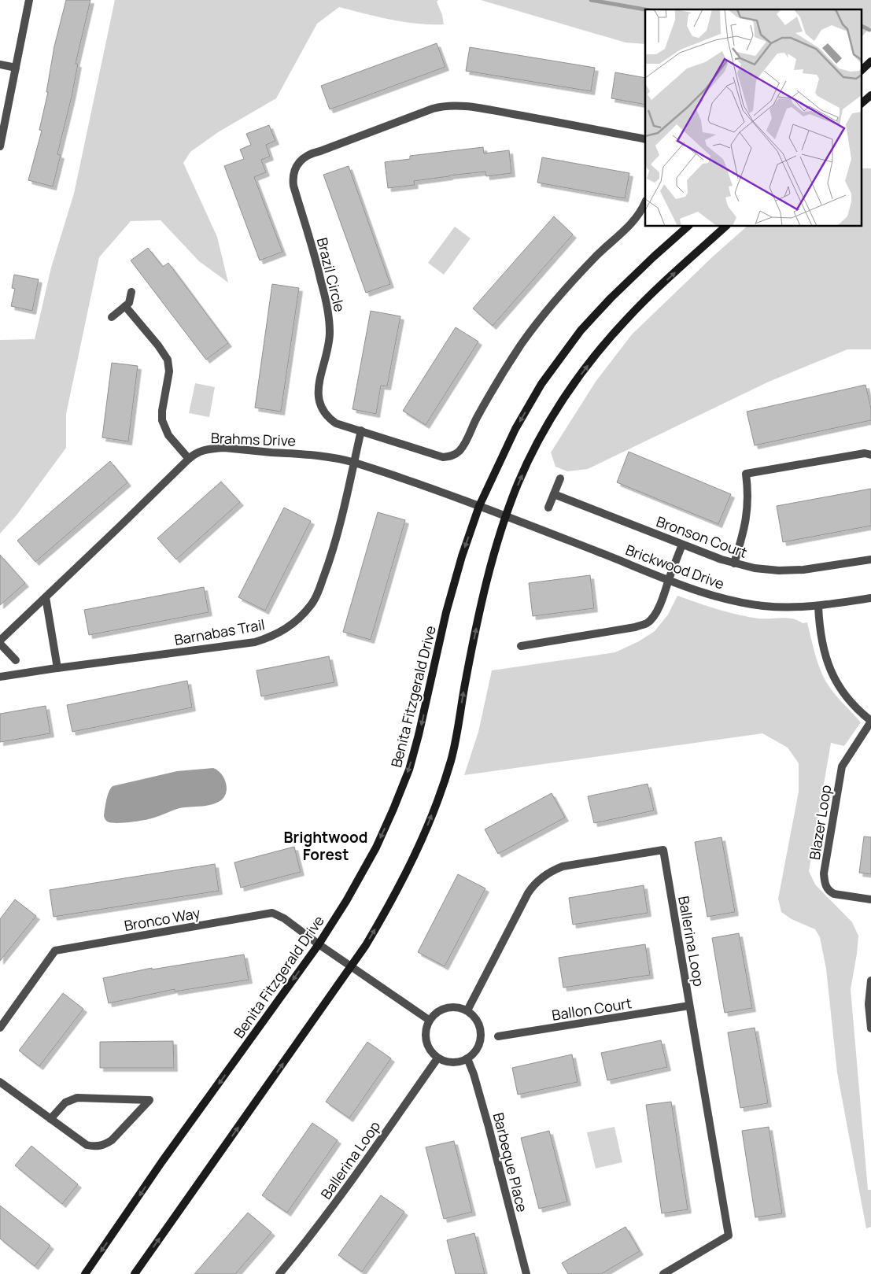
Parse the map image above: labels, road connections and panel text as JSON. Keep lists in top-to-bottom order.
{
  "streets": {
    "main road": ["Benita Fitzgerald Drive"],
    "street": [
      "Brazil Circle",
      "Brahms Drive",
      "Bronson Court",
      "Brickwood Drive",
      "Barnabas Trail",
      "Blazer Loop",
      "Bronco Way",
      "Ballerina Loop",
      "Ballon Court",
      "Barbeque Place"
    ]
  },
  "crossings": [
    ["Brazil Circle", "Barnabas Trail"],
    ["Brahms Drive", "Brickwood Drive"],
    ["Brahms Drive", "Barnabas Trail"],
    ["Brahms Drive", "Benita Fitzgerald Drive"],
    ["Brickwood Drive", "Benita Fitzgerald Drive"],
    ["Benita Fitzgerald Drive", "Bronco Way"],
    ["Ballerina Loop", "Ballon Court"],
    ["Ballerina Loop", "Barbeque Place"]
  ],
  "districts": ["Brightwood Forest"]
}
